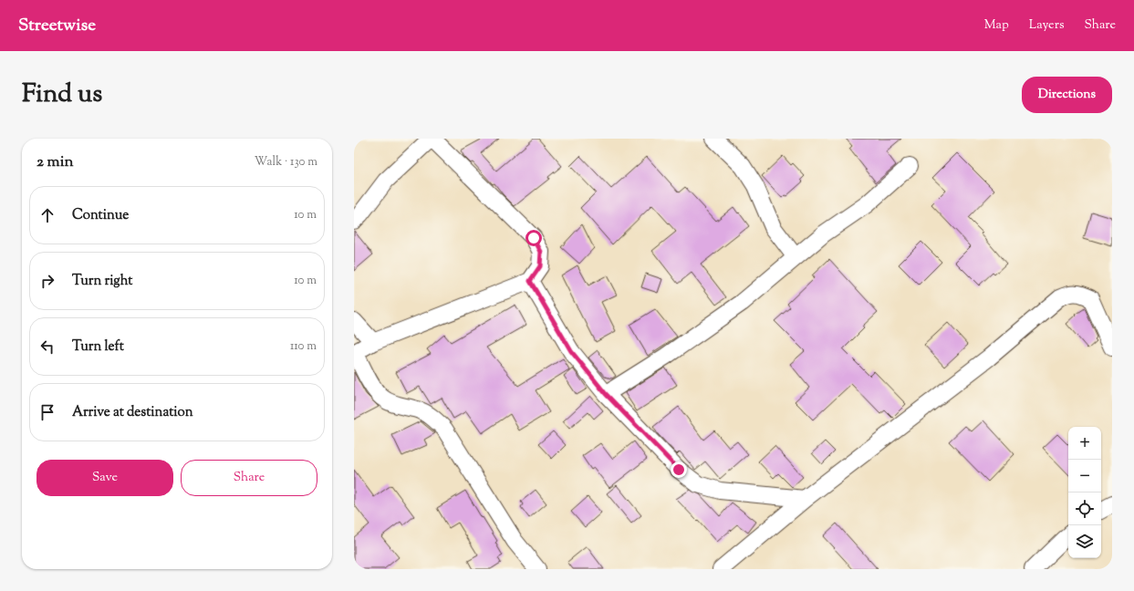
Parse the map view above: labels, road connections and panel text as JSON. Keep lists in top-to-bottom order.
{
  "page": {
    "header": "Streetwise",
    "nav": ["Map", "Layers", "Share"],
    "title": "Find us",
    "buttons": [
      "Directions",
      ["Save", "Share"]
    ],
    "heading": ["2 min", "Walk · 130 m"],
    "list": [
      ["Continue", "10 m"],
      ["Turn right", "10 m"],
      ["Turn left", "110 m"],
      "Arrive at destination"
    ],
    "map_buttons": ["+", "−"]
  }
}
